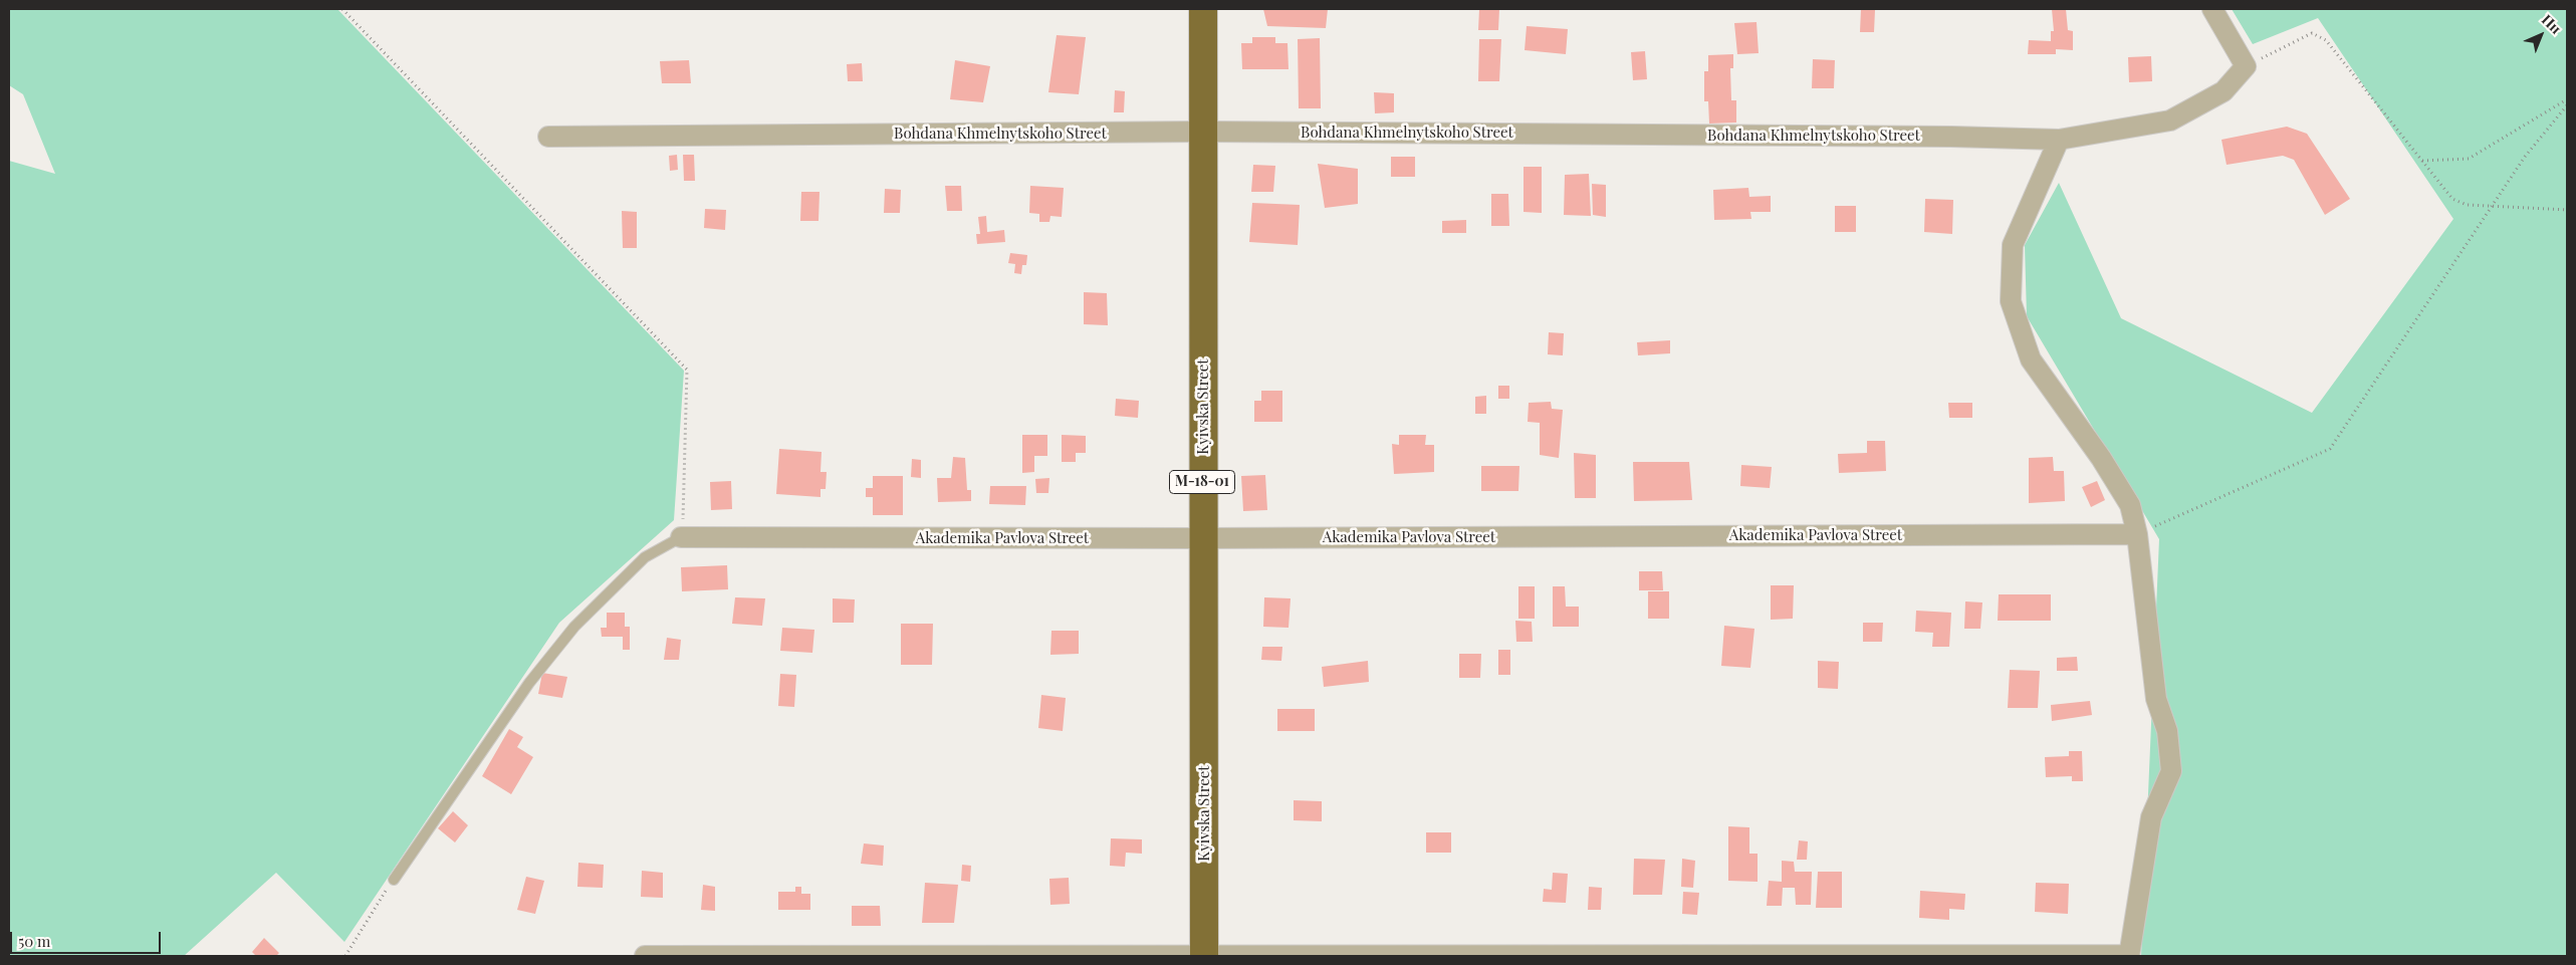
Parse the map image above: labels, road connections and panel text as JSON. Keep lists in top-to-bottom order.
{
  "streets": {
    "highway": ["Kyivska Street", "М-18-01"],
    "street": ["Bohdana Khmelnytskoho Street", "Akademika Pavlova Street"]
  },
  "crossings": [
    ["Bohdana Khmelnytskoho Street", "Kyivska Street"],
    ["Kyivska Street", "Akademika Pavlova Street"]
  ],
  "scale_bar": "50 m",
  "north": "top right"
}
